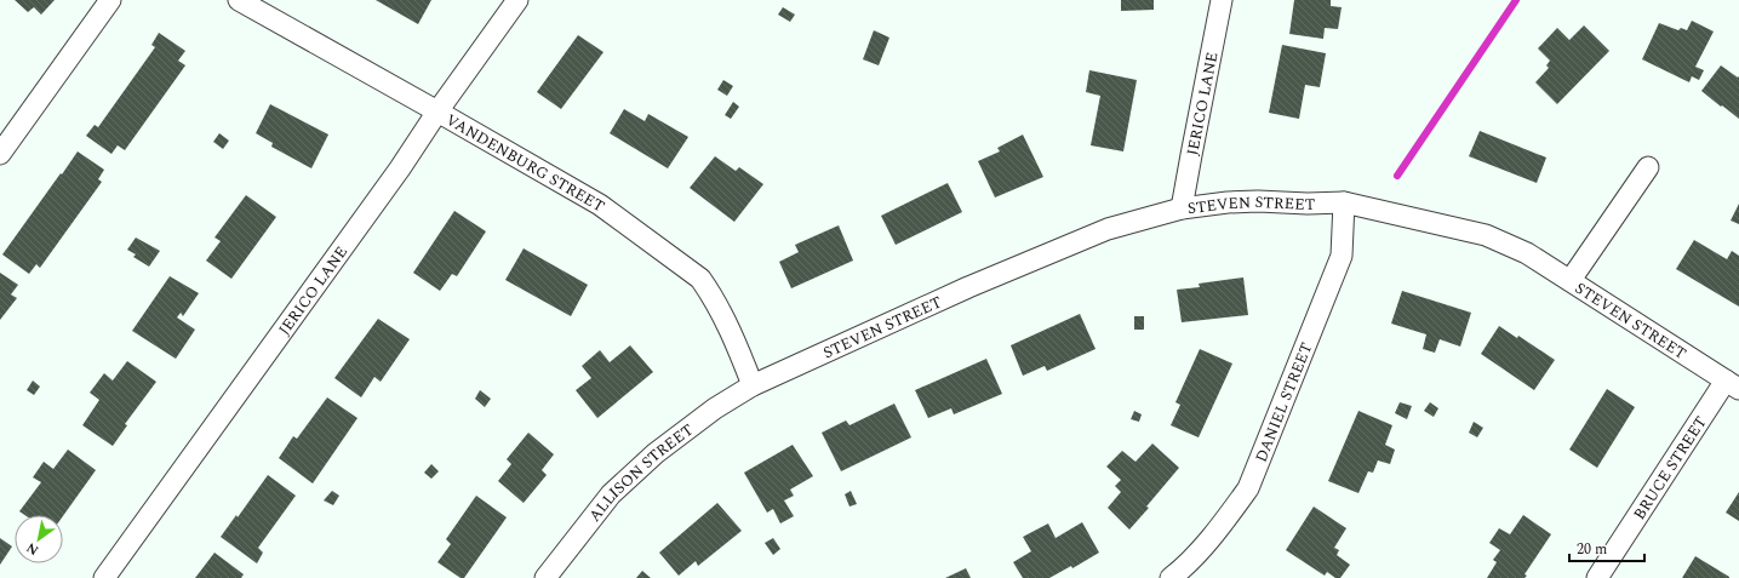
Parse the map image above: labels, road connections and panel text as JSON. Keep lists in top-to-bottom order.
{
  "streets": {
    "street": [
      "JERICO LANE",
      "VANDENBURG STREET",
      "STEVEN STREET",
      "DANIEL STREET",
      "BRUCE STREET",
      "ALLISON STREET"
    ]
  },
  "crossings": [
    ["JERICO LANE", "VANDENBURG STREET"],
    ["JERICO LANE", "STEVEN STREET"],
    ["VANDENBURG STREET", "STEVEN STREET"],
    ["VANDENBURG STREET", "ALLISON STREET"],
    ["STEVEN STREET", "DANIEL STREET"],
    ["STEVEN STREET", "BRUCE STREET"],
    ["STEVEN STREET", "ALLISON STREET"]
  ],
  "scale_bar": "20 m",
  "north": "bottom left"
}
